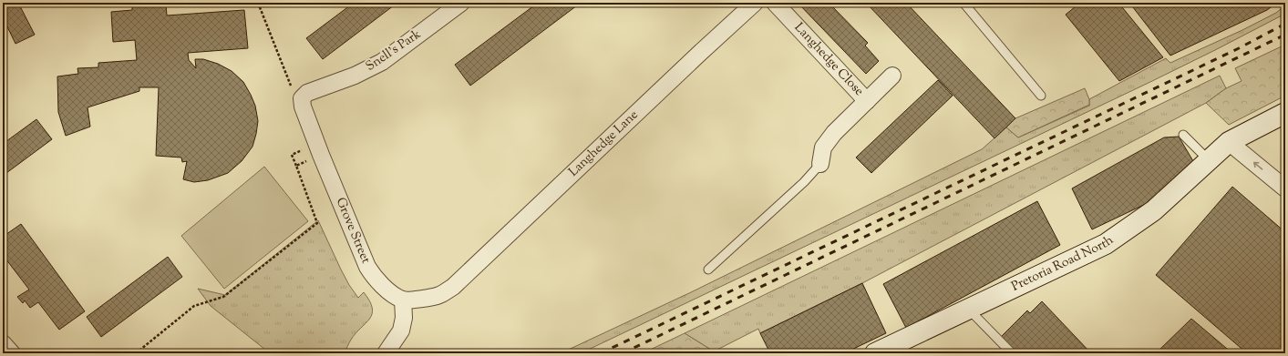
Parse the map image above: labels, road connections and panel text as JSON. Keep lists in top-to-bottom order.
{
  "streets": {
    "street": [
      "Snell's Park",
      "Langhedge Close",
      "Langhedge Lane",
      "Grove Street",
      "Pretoria Road North"
    ]
  },
  "crossings": [
    ["Snell's Park", "Grove Street"],
    ["Langhedge Lane", "Grove Street"]
  ]
}
